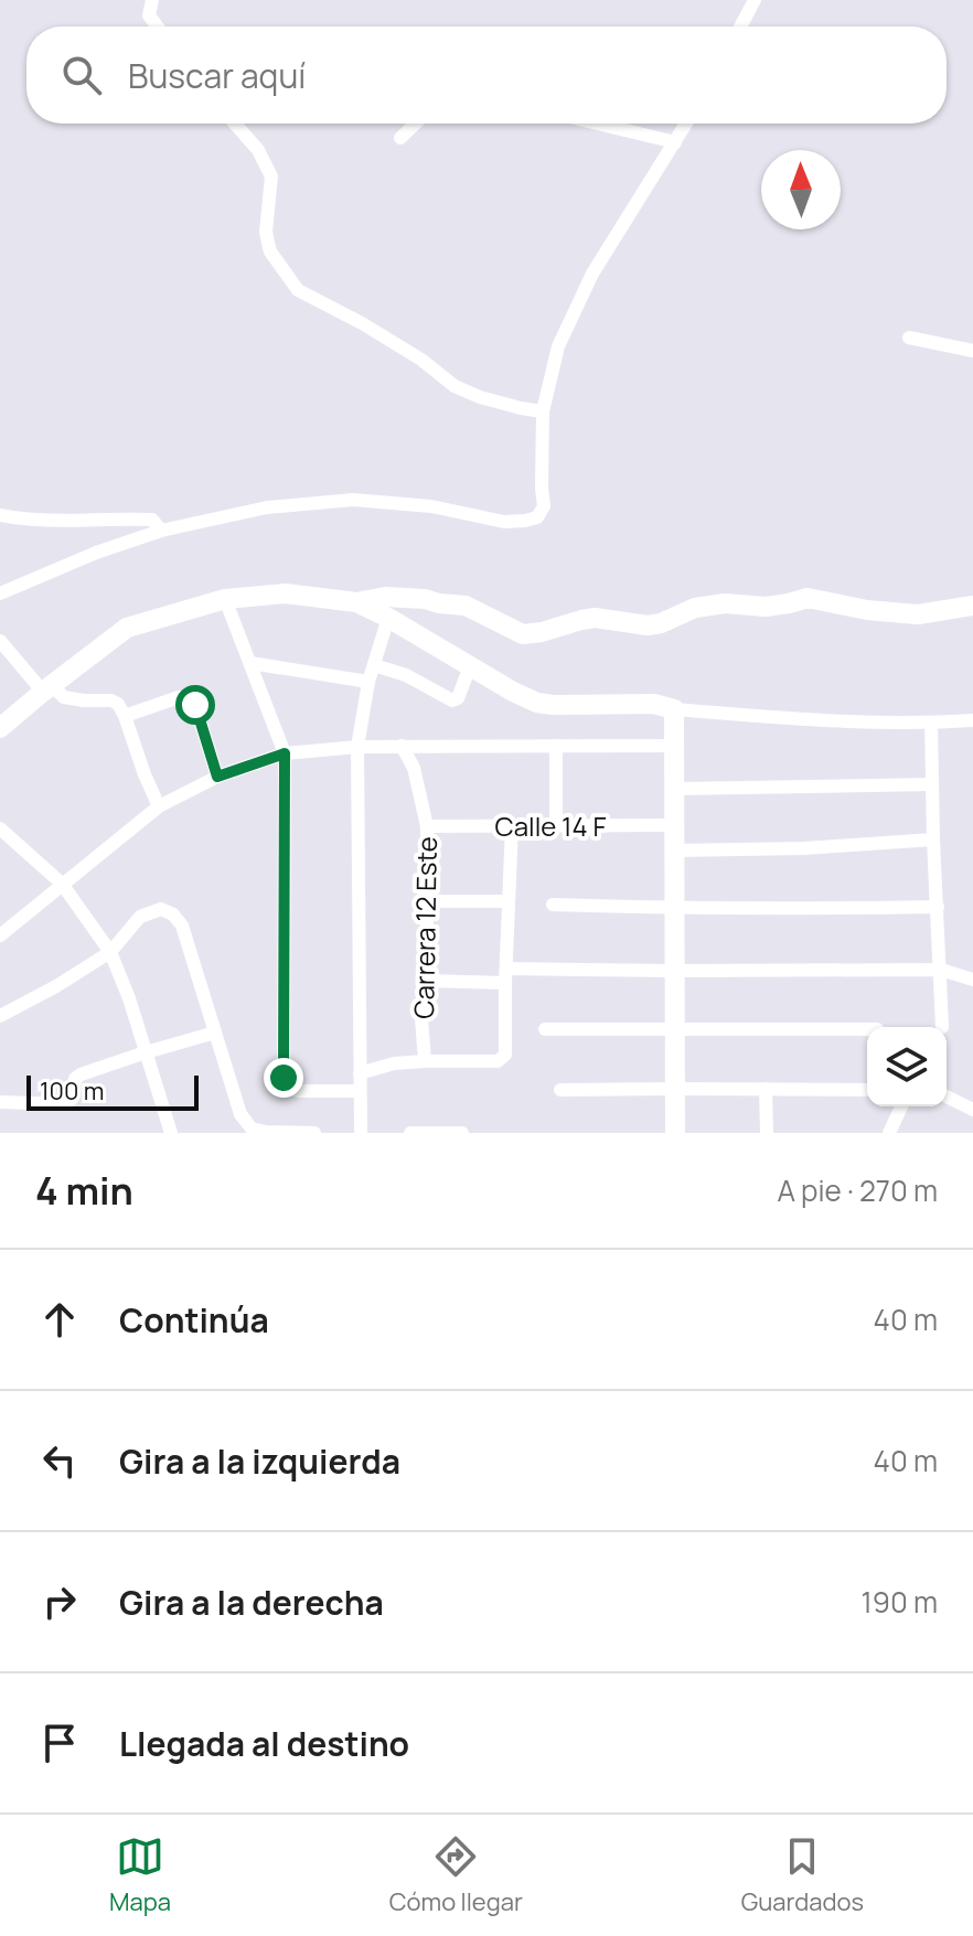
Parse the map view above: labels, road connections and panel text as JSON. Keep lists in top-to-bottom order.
{
  "streets": {
    "street": ["Calle 14 F", "Carrera 12 Este"]
  },
  "crossings": [
    ["Calle 14 F", "Carrera 12 Este"]
  ],
  "scale_bar": "100 m",
  "north": "top",
  "page": {
    "search": "Buscar aquí",
    "scale": "100 m",
    "heading": ["4 min", "A pie · 270 m"],
    "list": [
      ["Continúa", "40 m"],
      ["Gira a la izquierda", "40 m"],
      ["Gira a la derecha", "190 m"],
      "Llegada al destino"
    ],
    "nav": ["Mapa", "Cómo llegar", "Guardados"]
  }
}
